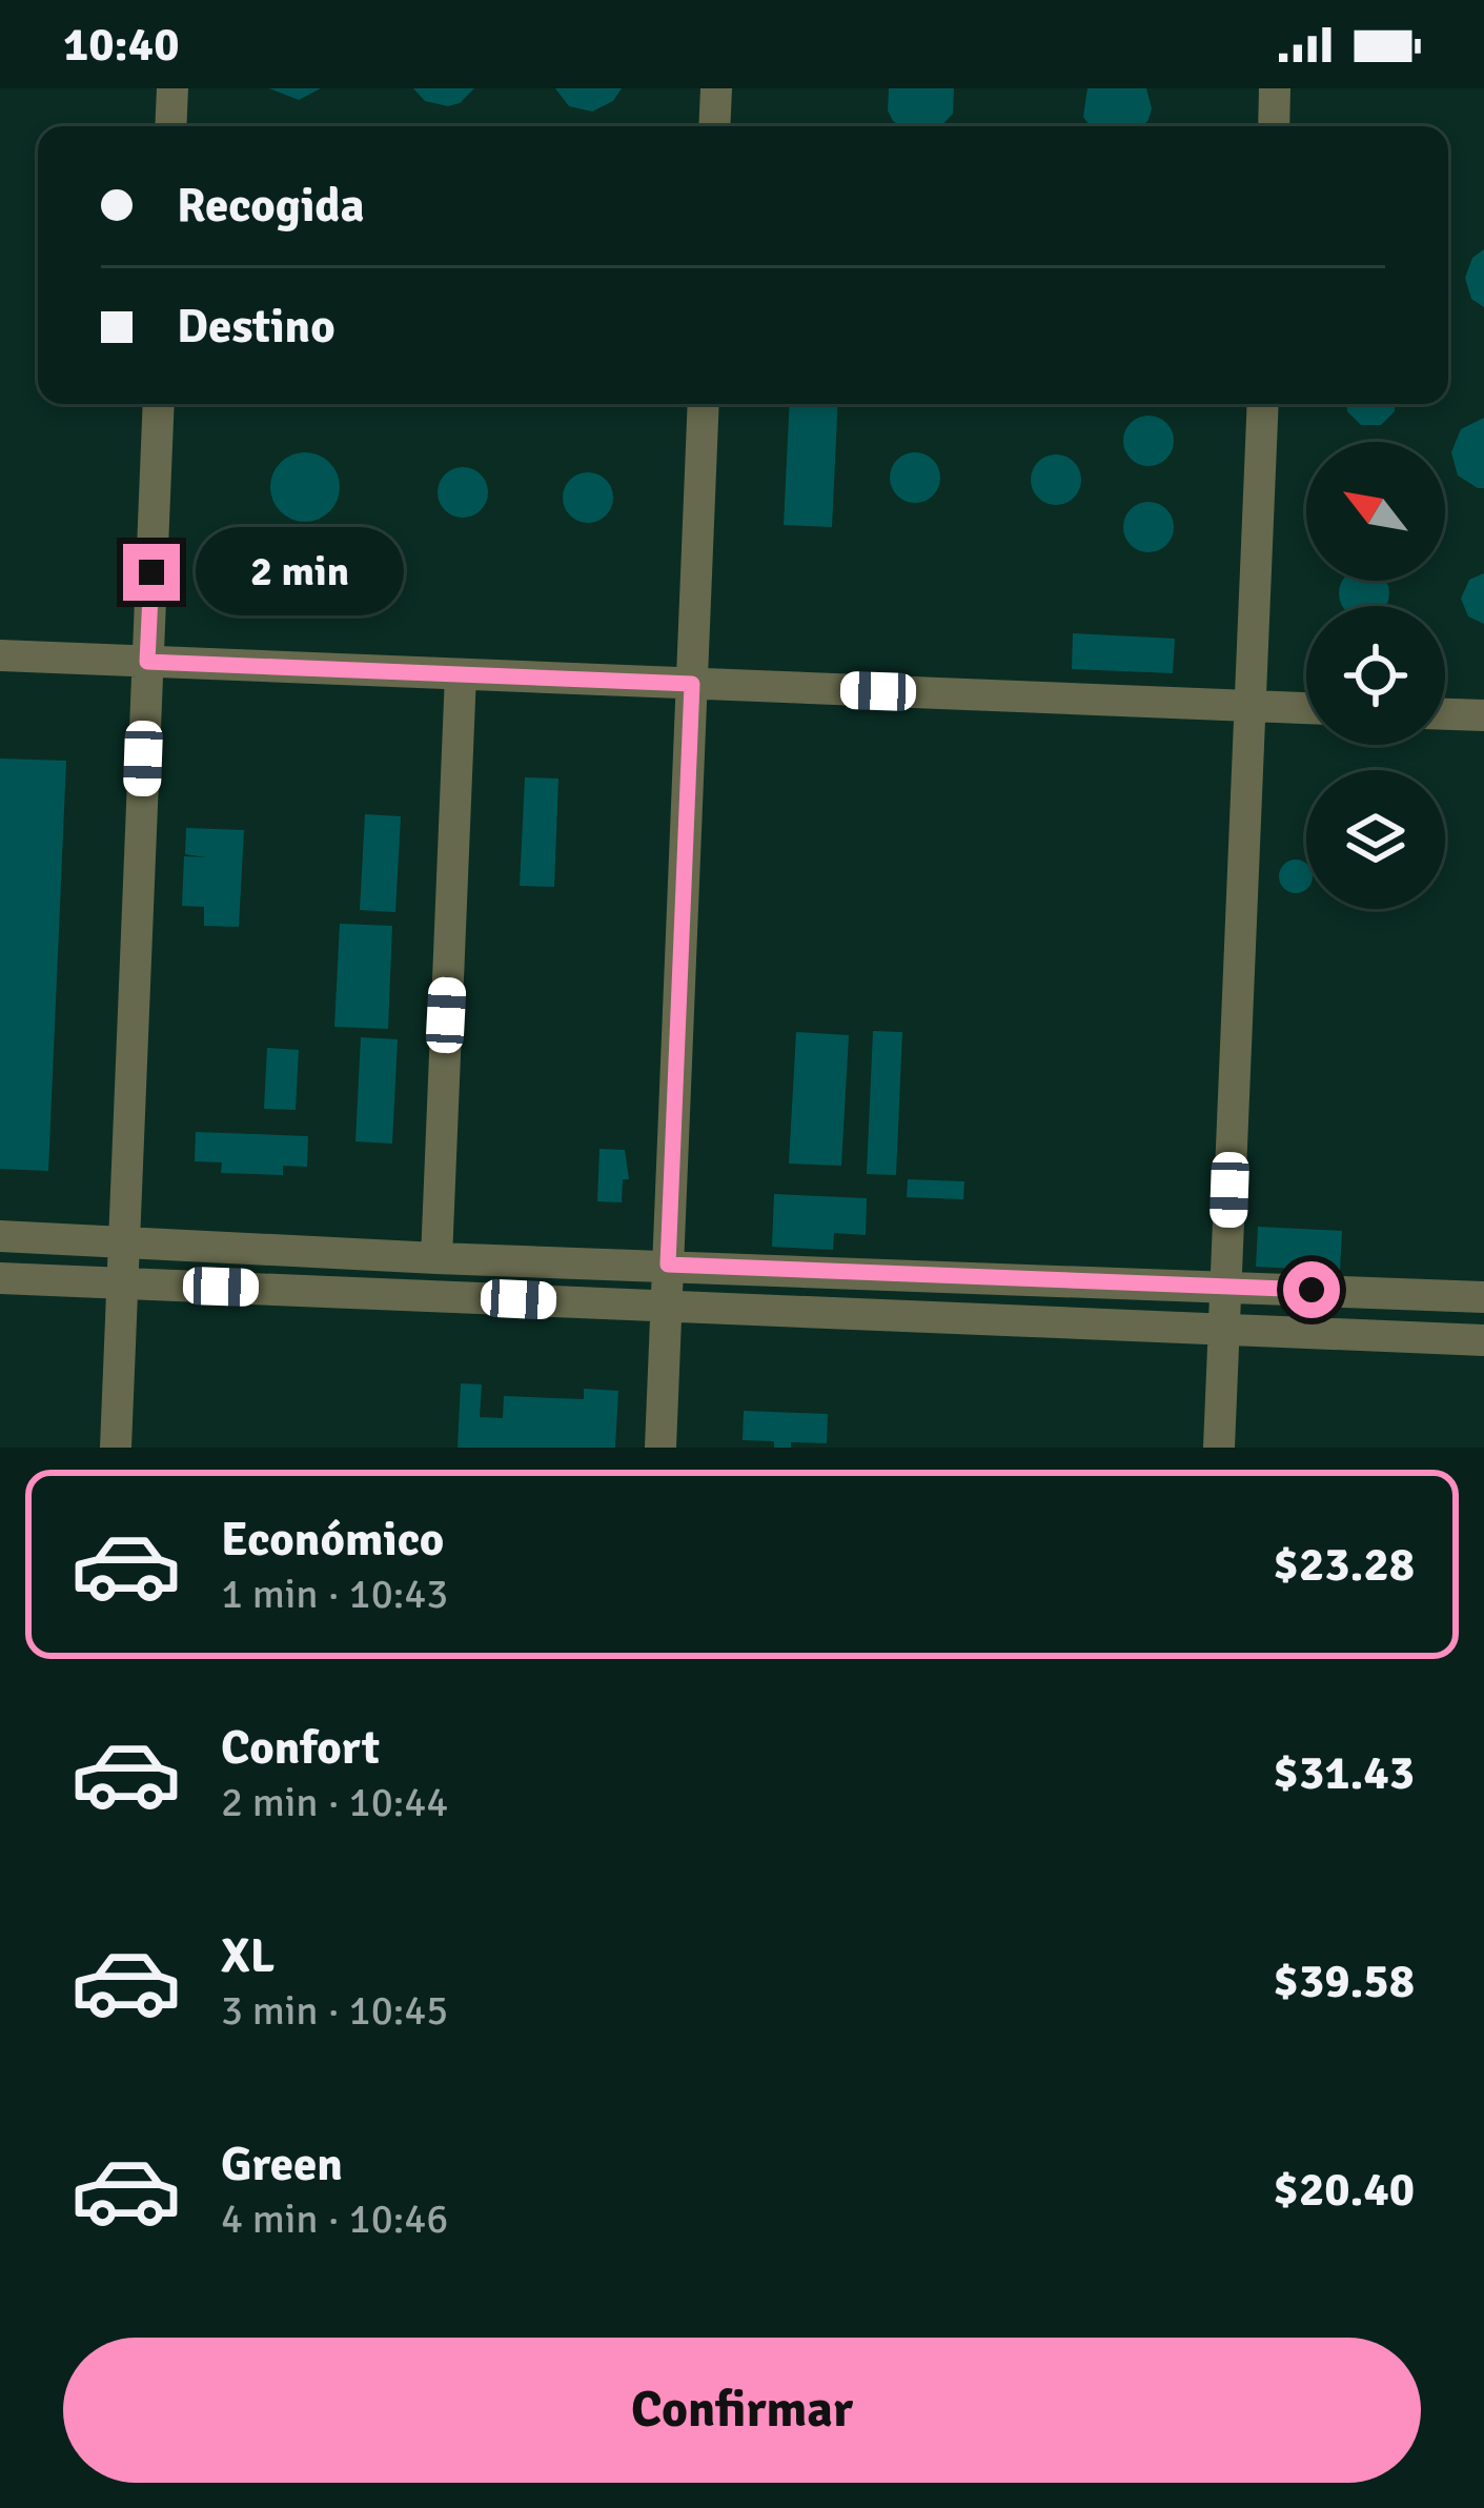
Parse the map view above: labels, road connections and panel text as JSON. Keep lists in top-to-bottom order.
{
  "north": "top left",
  "page": {
    "status": "10:40",
    "banner": ["Recogida", "Destino"],
    "bubble": "2 min",
    "list": [
      {
        "name": "Económico",
        "note": "1 min · 10:43",
        "value": "$23.28"
      },
      {
        "name": "Confort",
        "note": "2 min · 10:44",
        "value": "$31.43"
      },
      {
        "name": "XL",
        "note": "3 min · 10:45",
        "value": "$39.58"
      },
      {
        "name": "Green",
        "note": "4 min · 10:46",
        "value": "$20.40"
      }
    ],
    "buttons": "Confirmar"
  }
}
